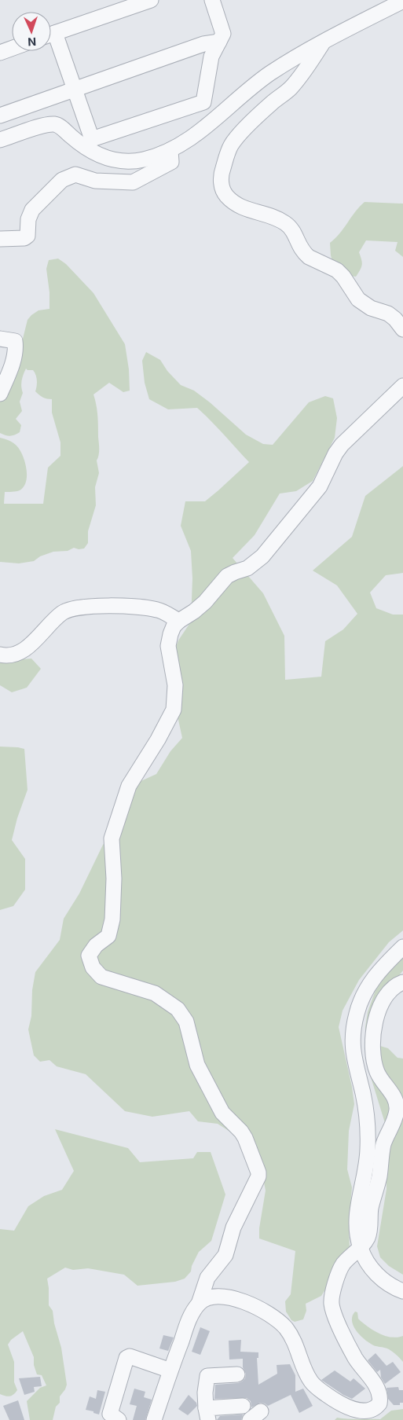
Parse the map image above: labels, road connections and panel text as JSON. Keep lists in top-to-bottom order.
{
  "north": "bottom"
}
